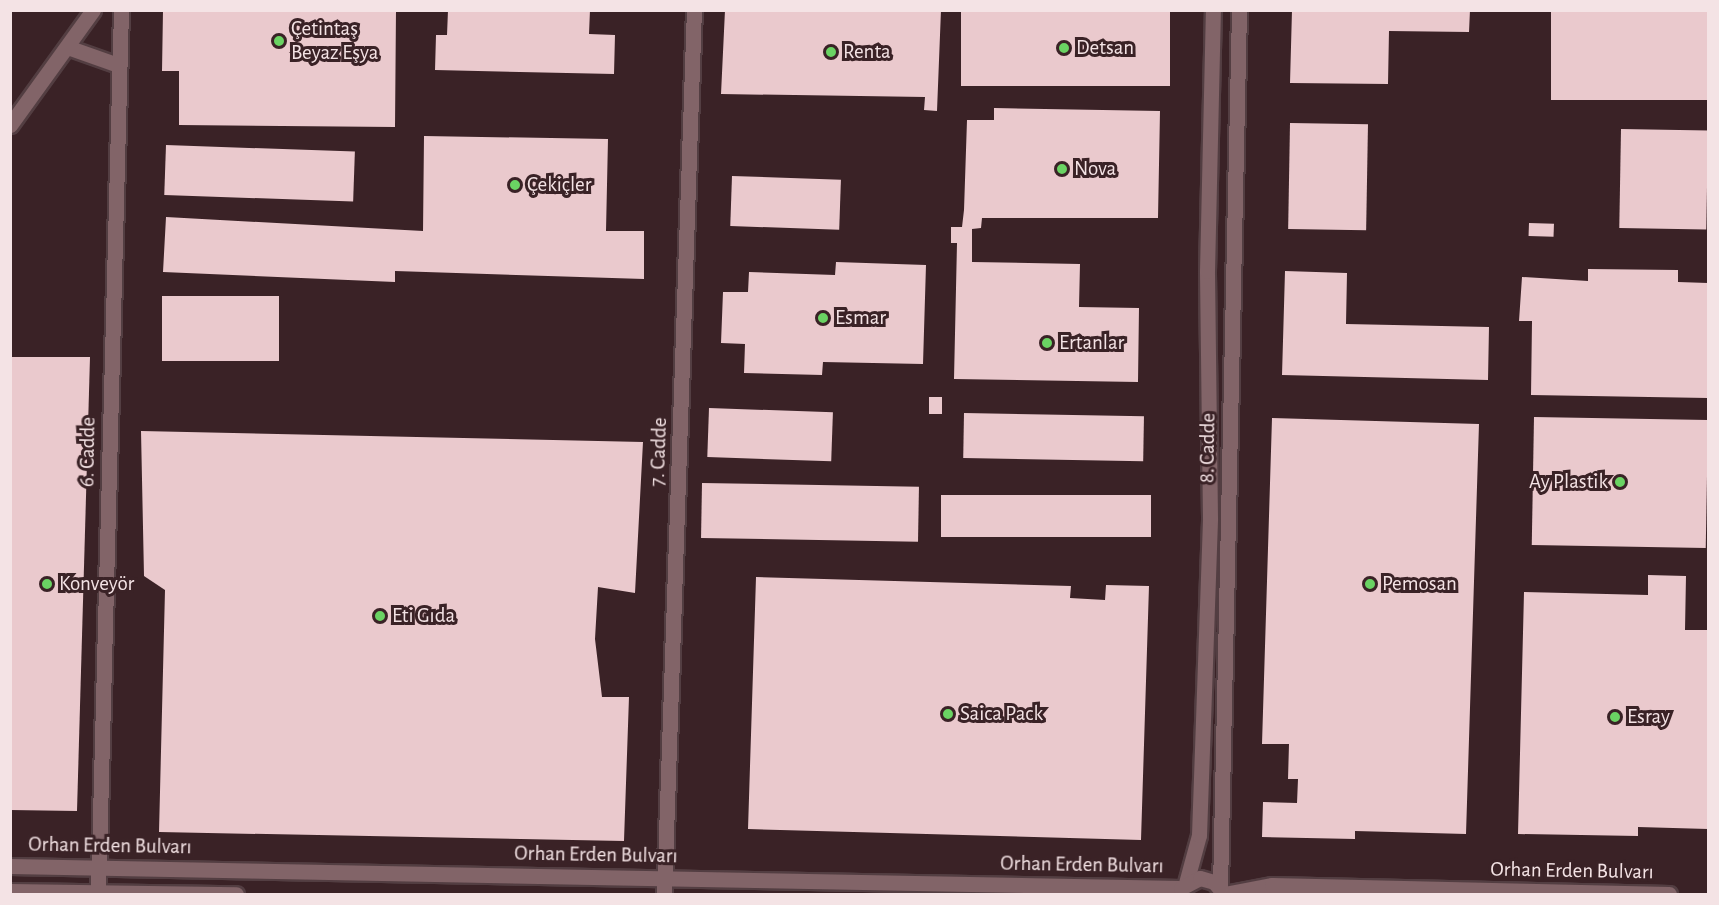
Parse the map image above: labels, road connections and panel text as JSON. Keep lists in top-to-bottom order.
{
  "streets": {
    "street": [
      "8. Cadde",
      "6. Cadde",
      "7. Cadde",
      "Orhan Erden Bulvarı"
    ]
  },
  "crossings": [
    ["8. Cadde", "Orhan Erden Bulvarı"],
    ["6. Cadde", "Orhan Erden Bulvarı"],
    ["7. Cadde", "Orhan Erden Bulvarı"]
  ],
  "places": [
    "Çetintaş Beyaz Eşya",
    "Detsan",
    "Renta",
    "Nova",
    "Çekiçler",
    "Esmar",
    "Ertanlar",
    "Ay Plastik",
    "Konveyör",
    "Pemosan",
    "Eti Gıda",
    "Saica Pack",
    "Esray"
  ]
}
